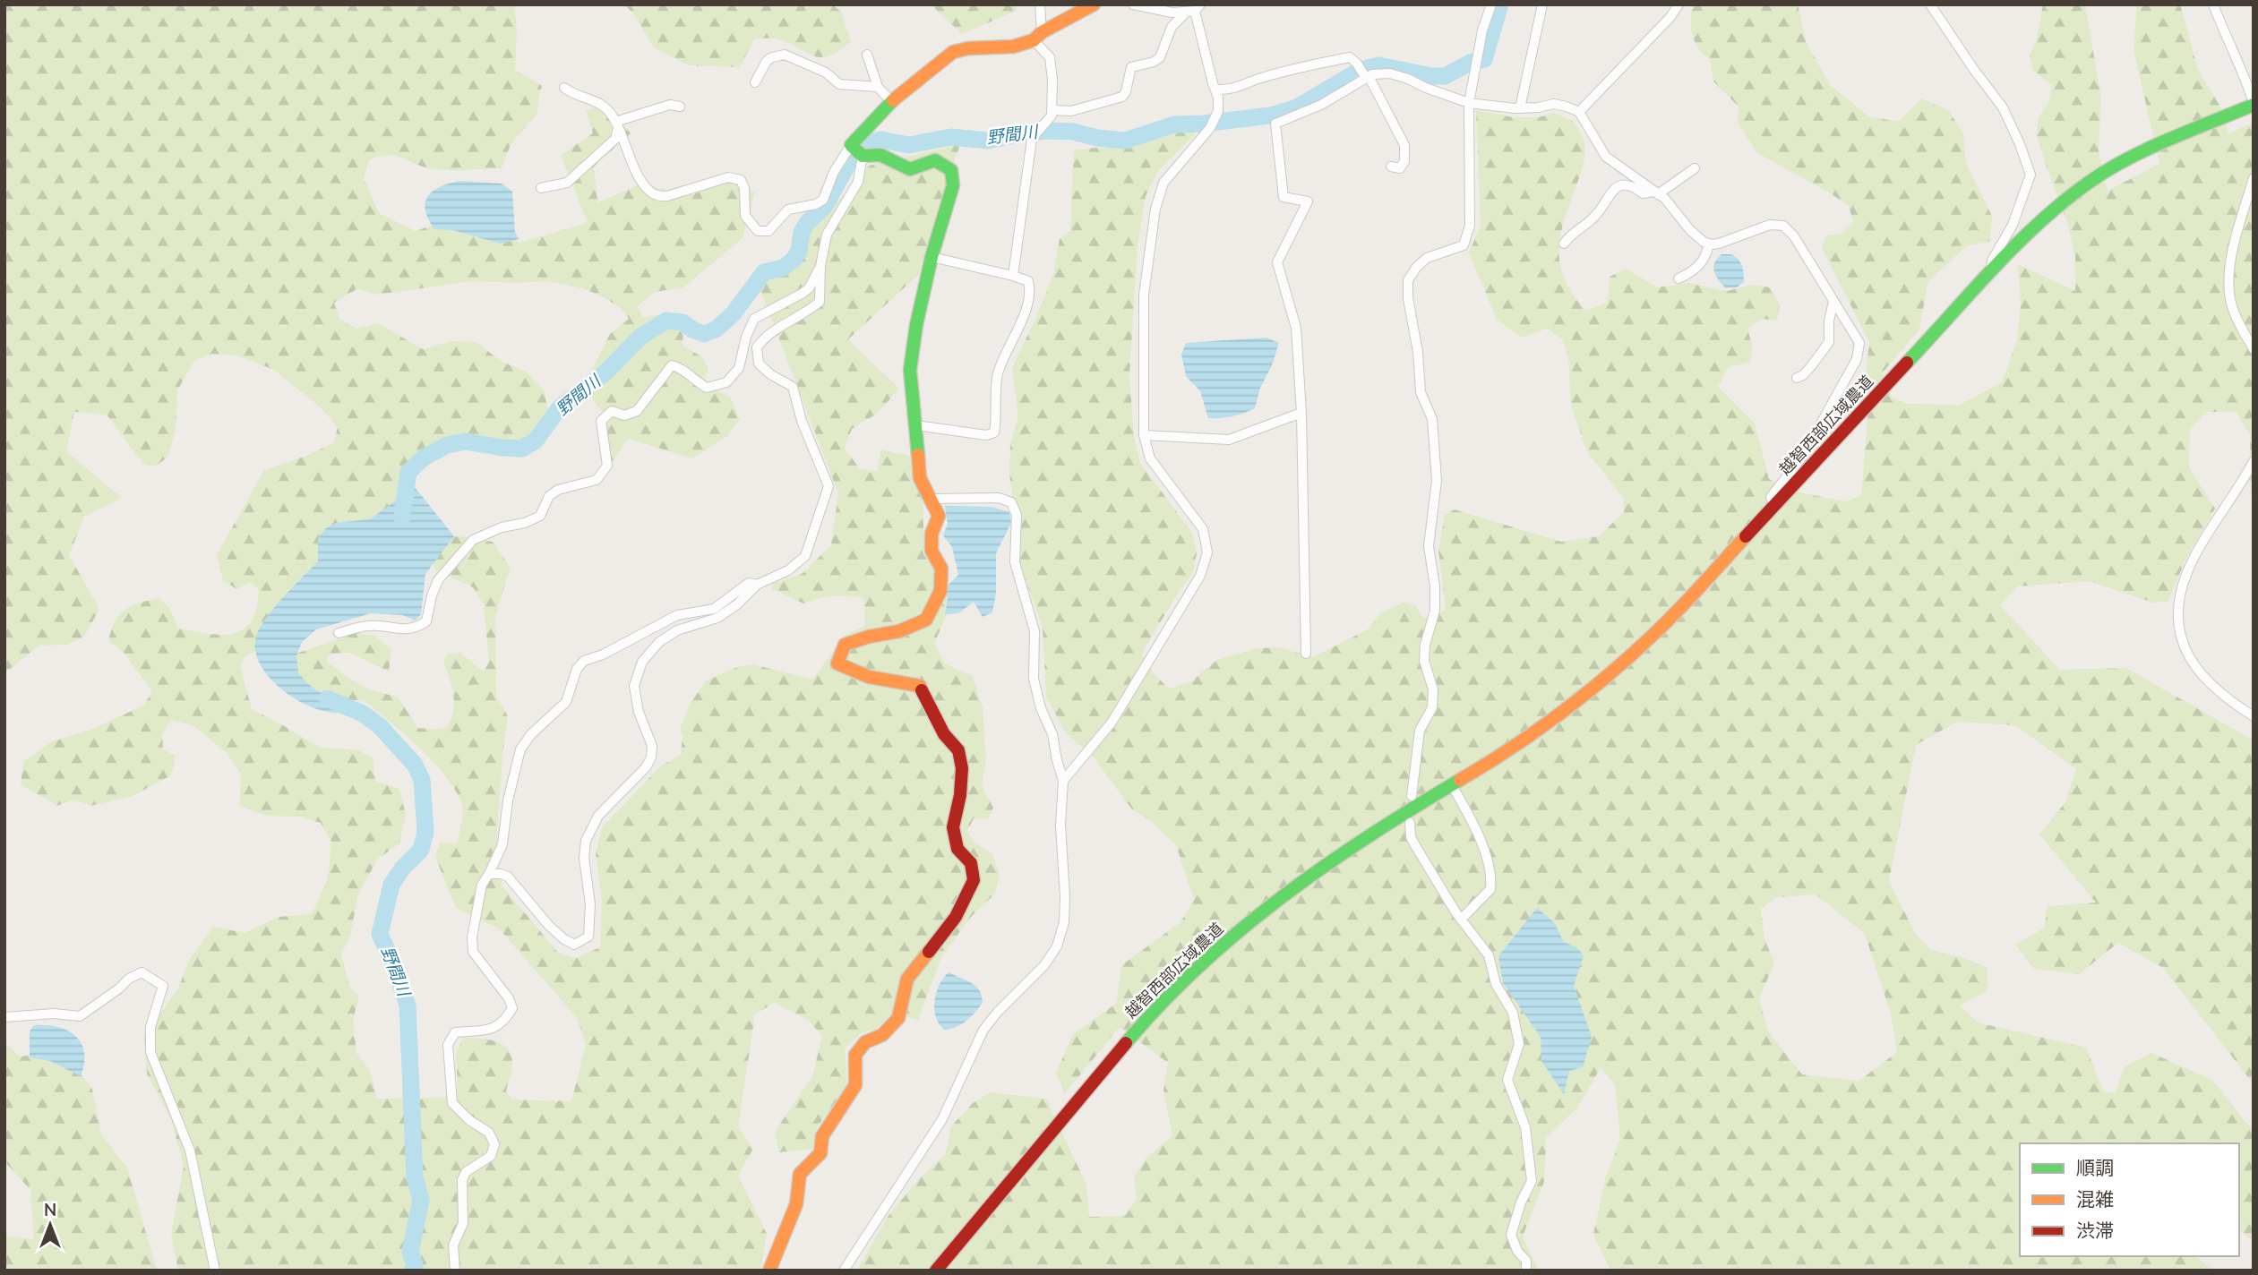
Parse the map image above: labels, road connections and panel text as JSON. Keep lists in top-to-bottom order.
{
  "streets": {
    "street": ["越智西部広域農道"]
  },
  "water": ["野間川"],
  "legend": ["順調", "混雑", "渋滞"],
  "north": "top"
}
